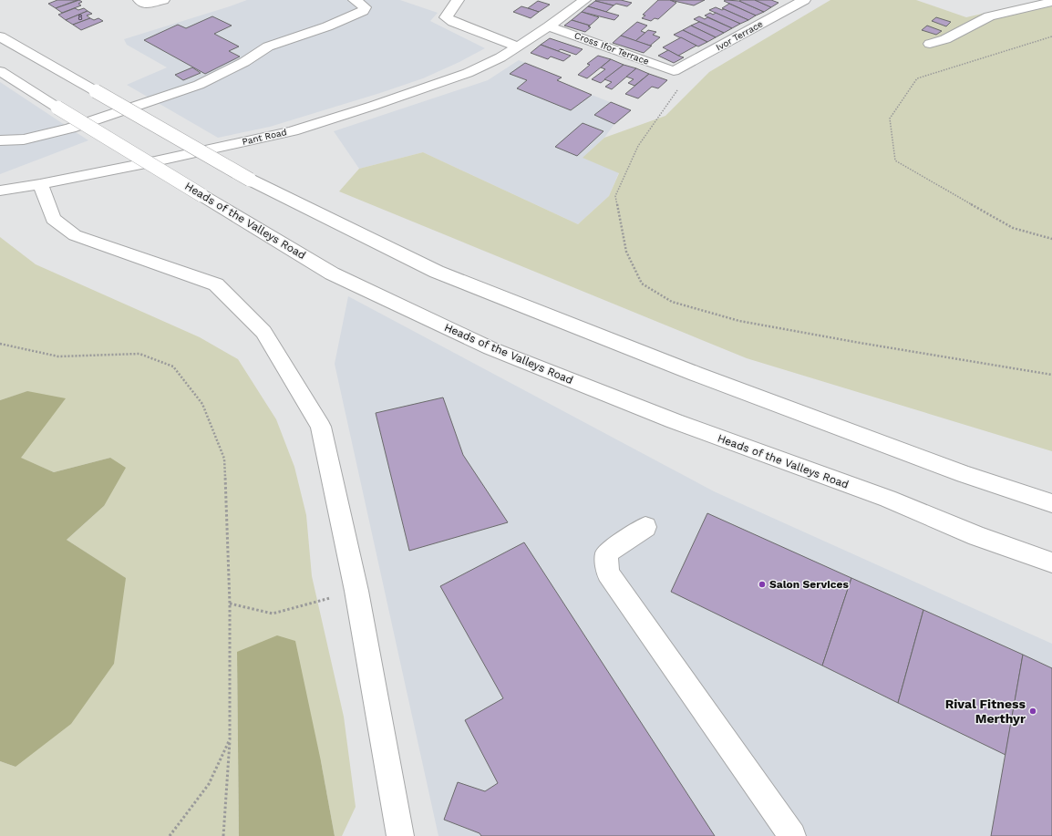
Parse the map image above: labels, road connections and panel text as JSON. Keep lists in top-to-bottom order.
{
  "streets": {
    "main road": [
      "Ivor Terrace",
      "Cross Ifor Terrace",
      "Pant Road",
      "Heads of the Valleys Road"
    ]
  },
  "crossings": [
    ["Ivor Terrace", "Cross Ifor Terrace"],
    ["Cross Ifor Terrace", "Pant Road"]
  ],
  "places": ["Salon Services", "Rival Fitness Merthyr"],
  "house_numbers": ["8"]
}
